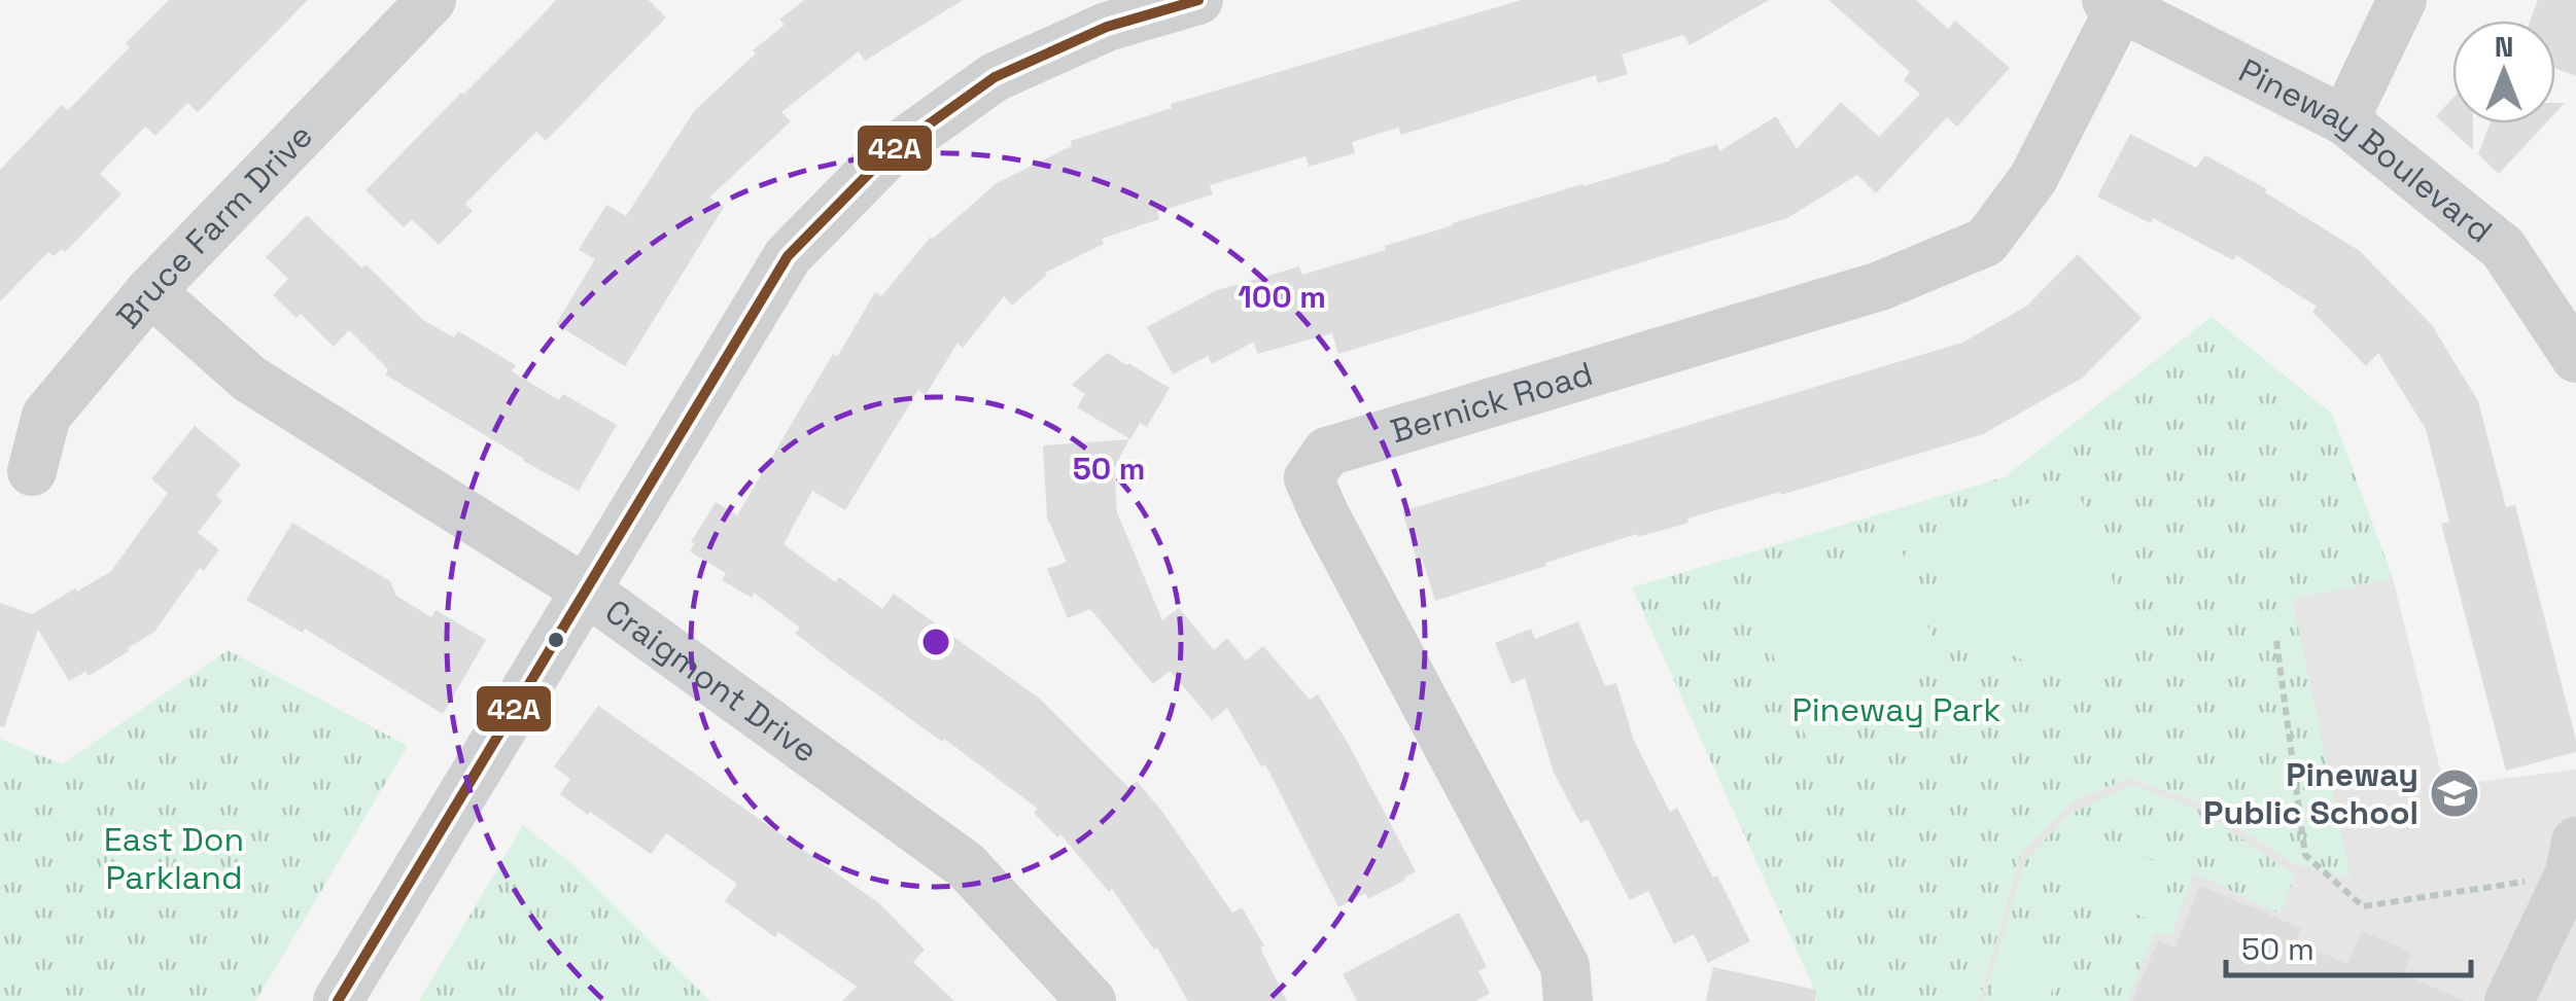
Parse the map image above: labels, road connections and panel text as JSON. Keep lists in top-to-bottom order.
{
  "streets": {
    "street": [
      "Pineway Boulevard",
      "Bruce Farm Drive",
      "Bernick Road",
      "Craigmont Drive"
    ]
  },
  "crossings": [
    ["Pineway Boulevard", "Bernick Road"],
    ["Bruce Farm Drive", "Craigmont Drive"]
  ],
  "parks": ["Pineway Park", "East Don Parkland"],
  "places": {
    "school or university": ["Pineway Public School"]
  },
  "lines": ["transit line 42A"],
  "scale_bar": "50 m",
  "north": "top",
  "rings": ["100 m", "50 m"]
}
